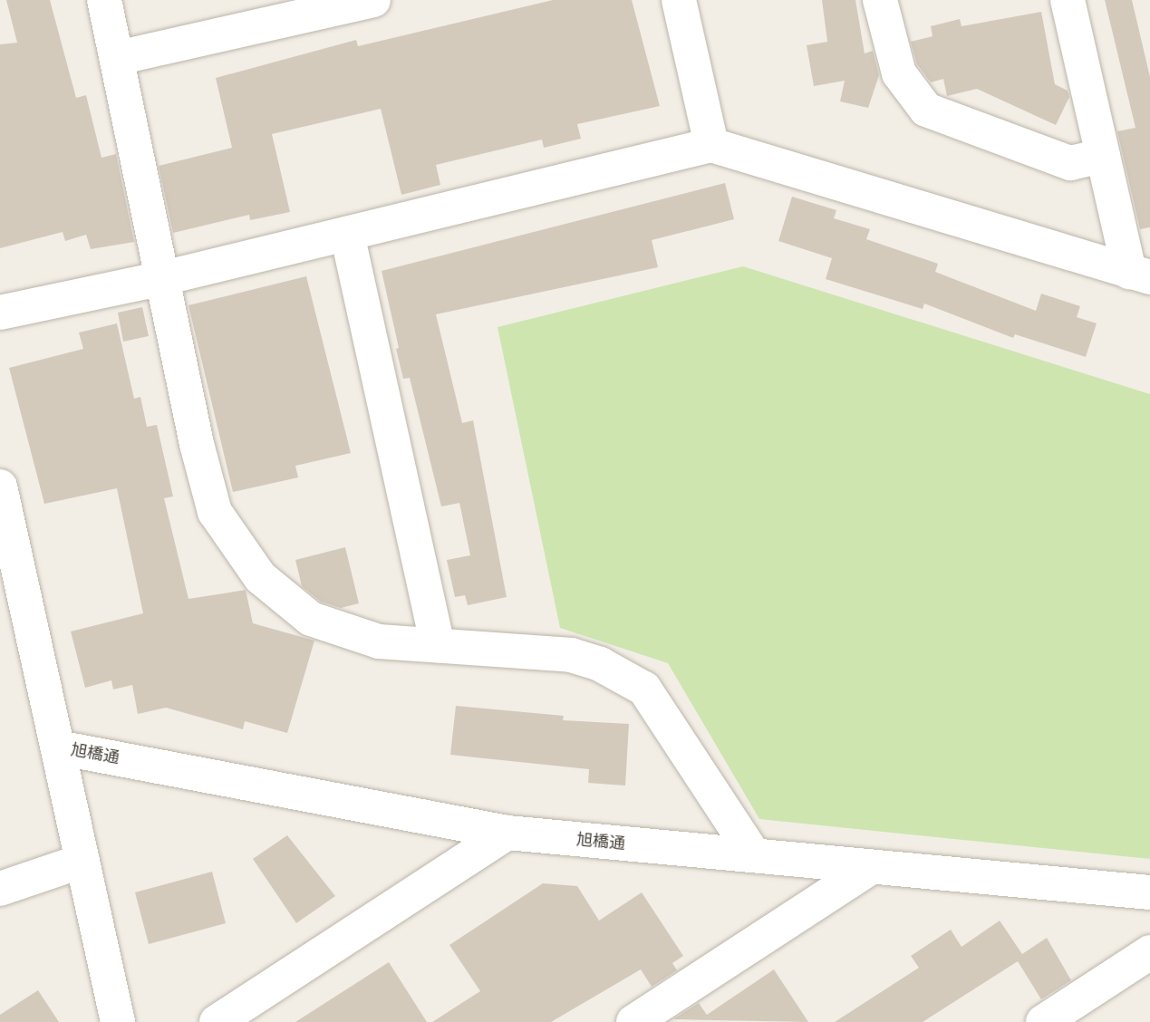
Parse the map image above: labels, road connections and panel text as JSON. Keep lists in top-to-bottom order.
{
  "streets": {
    "street": ["旭橋通"]
  }
}
